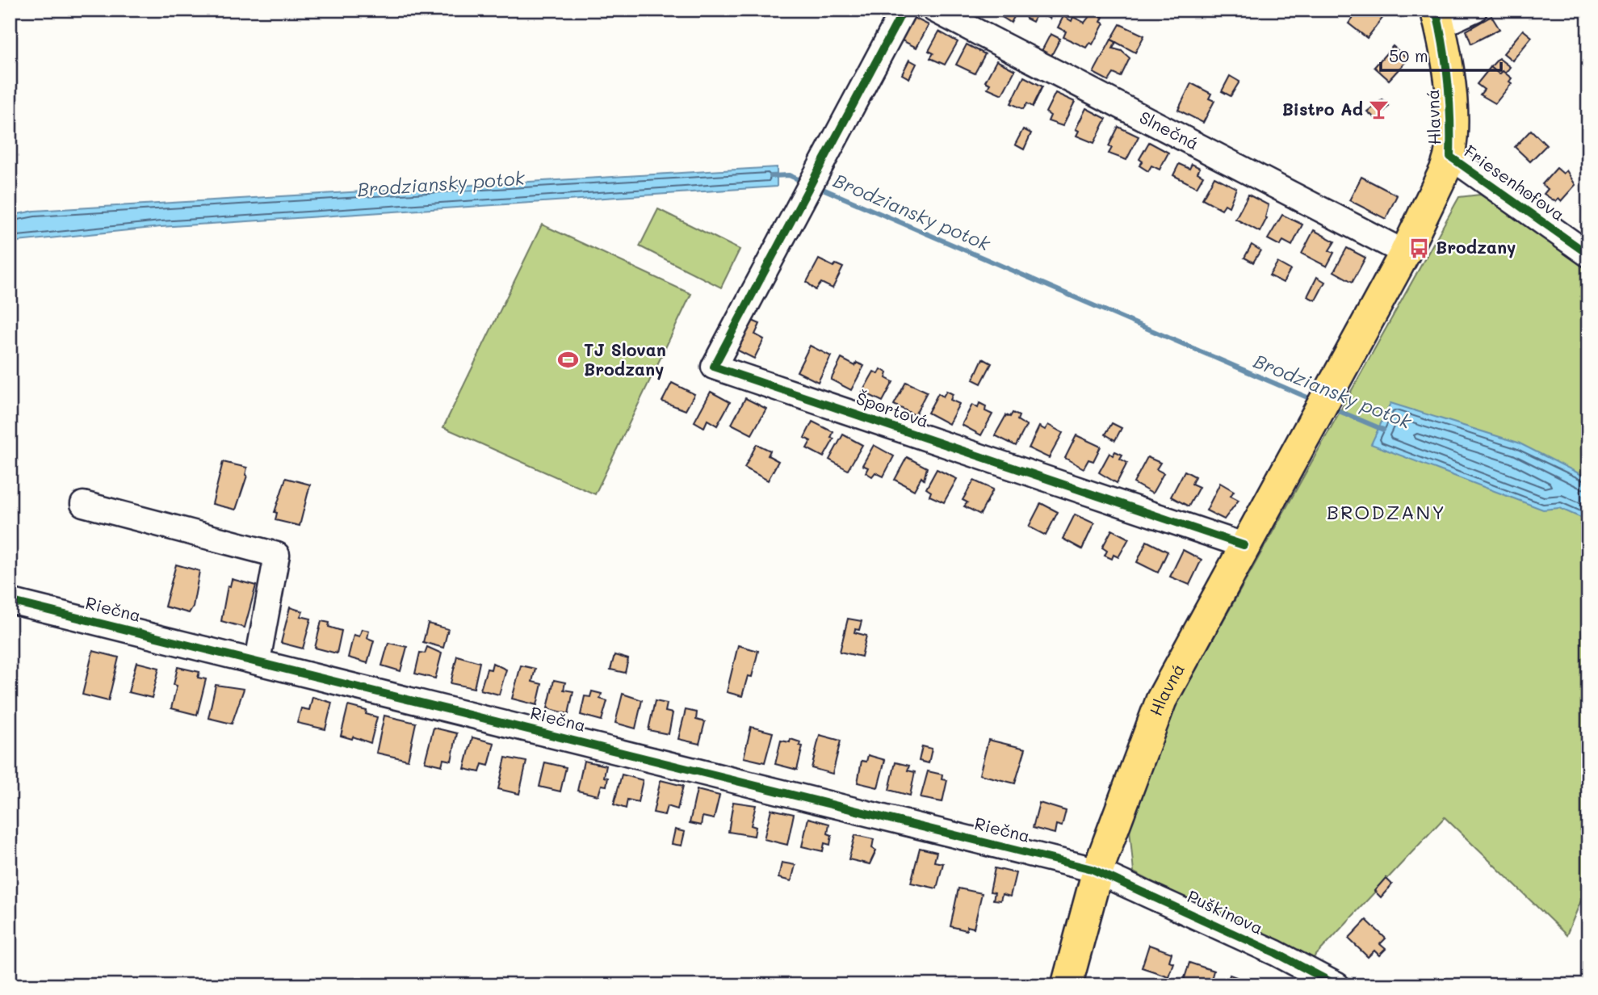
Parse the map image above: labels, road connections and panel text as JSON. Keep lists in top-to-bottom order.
{
  "streets": {
    "main road": ["Hlavná"],
    "street": [
      "Slnečná",
      "Friesenhofova",
      "Športová",
      "Riečna",
      "Puškinova"
    ]
  },
  "crossings": [
    ["Hlavná", "Slnečná"],
    ["Hlavná", "Friesenhofova"],
    ["Hlavná", "Športová"],
    ["Hlavná", "Riečna"],
    ["Hlavná", "Puškinova"],
    ["Riečna", "Puškinova"]
  ],
  "districts": ["BRODZANY"],
  "water": ["Brodziansky potok"],
  "places": {
    "bar": ["Bistro Ad"],
    "bus stop": ["Brodzany"],
    "sports": ["TJ Slovan Brodzany"]
  },
  "scale_bar": "50 m"
}
